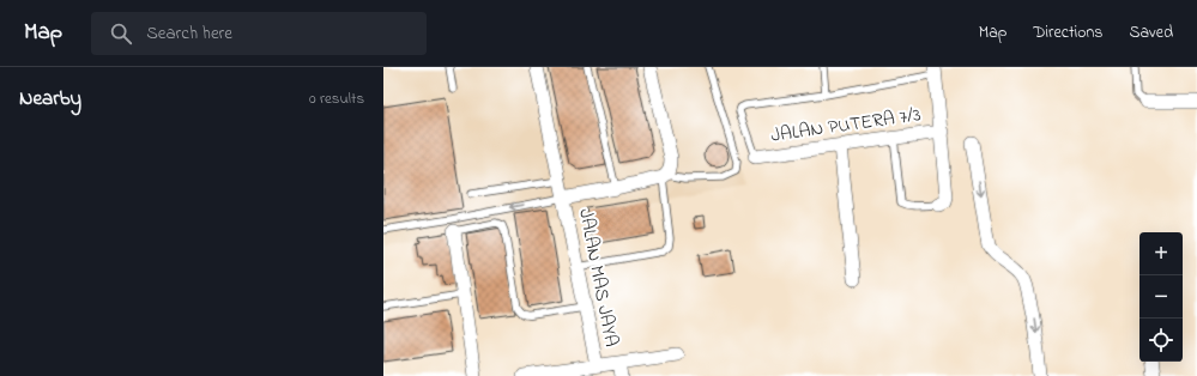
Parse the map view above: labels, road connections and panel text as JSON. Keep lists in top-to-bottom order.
{
  "streets": {
    "street": ["JALAN PUTERA 7/3", "JALAN MAS JAYA"]
  },
  "page": {
    "header": "Map",
    "search": "Search here",
    "nav": ["Map", "Directions", "Saved"],
    "heading": ["Nearby", "0 results"],
    "map_buttons": ["+", "−"]
  }
}
